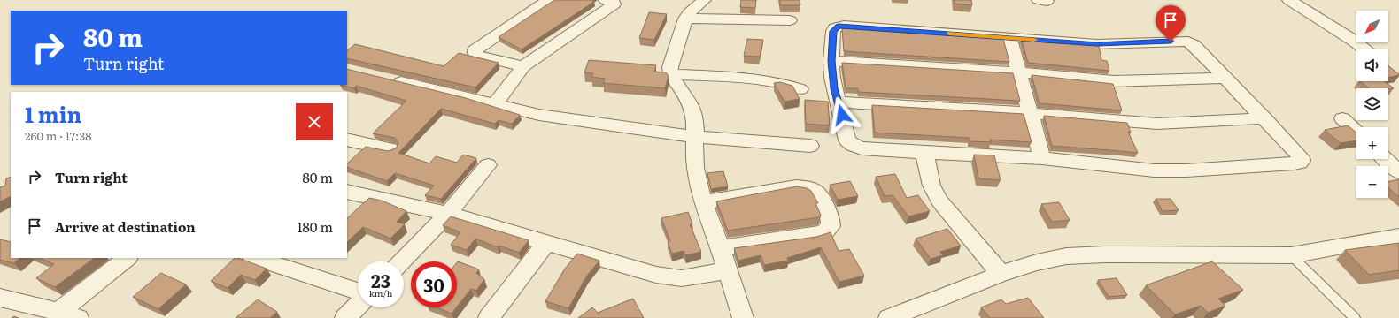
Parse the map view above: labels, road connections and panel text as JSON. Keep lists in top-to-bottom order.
{
  "north": "bottom left",
  "page": {
    "map_buttons": ["+", "−"],
    "turn": ["80 m", "Turn right"],
    "heading": ["1 min", "260 m · 17:38"],
    "list": [
      {
        "name": "Turn right",
        "value": "80 m"
      },
      {
        "name": "Arrive at destination",
        "value": "180 m"
      }
    ],
    "speed": "23 km/h",
    "limit": "30"
  }
}
